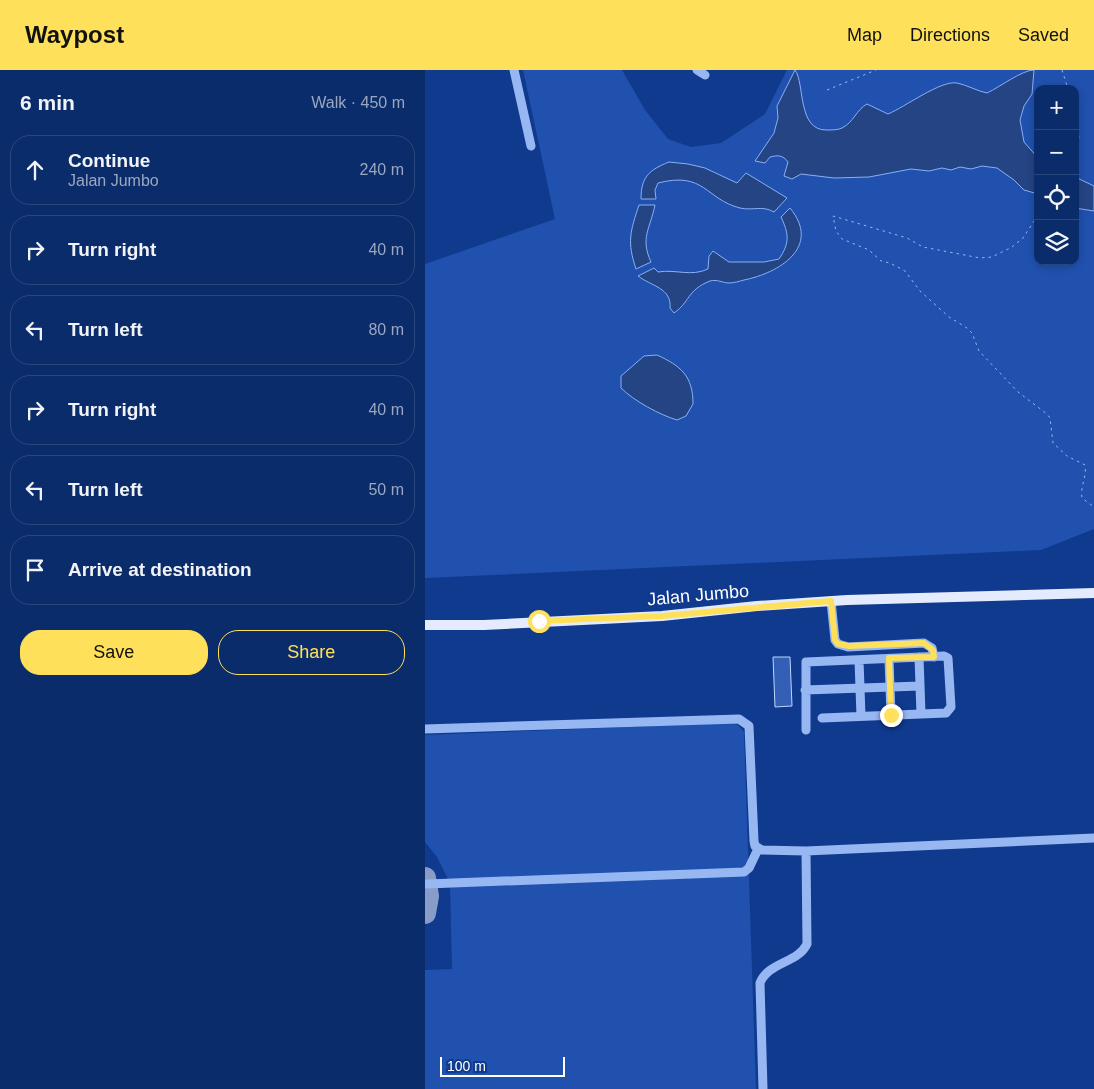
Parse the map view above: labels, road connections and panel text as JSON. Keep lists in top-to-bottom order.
{
  "streets": {
    "main road": ["Jalan Jumbo"]
  },
  "scale_bar": "100 m",
  "page": {
    "header": "Waypost",
    "nav": ["Map", "Directions", "Saved"],
    "heading": ["6 min", "Walk · 450 m"],
    "map_buttons": ["+", "−"],
    "list": [
      ["Continue", "Jalan Jumbo", "240 m"],
      ["Turn right", "40 m"],
      ["Turn left", "80 m"],
      ["Turn right", "40 m"],
      ["Turn left", "50 m"],
      "Arrive at destination"
    ],
    "buttons": ["Save", "Share"],
    "scale": "100 m"
  }
}
